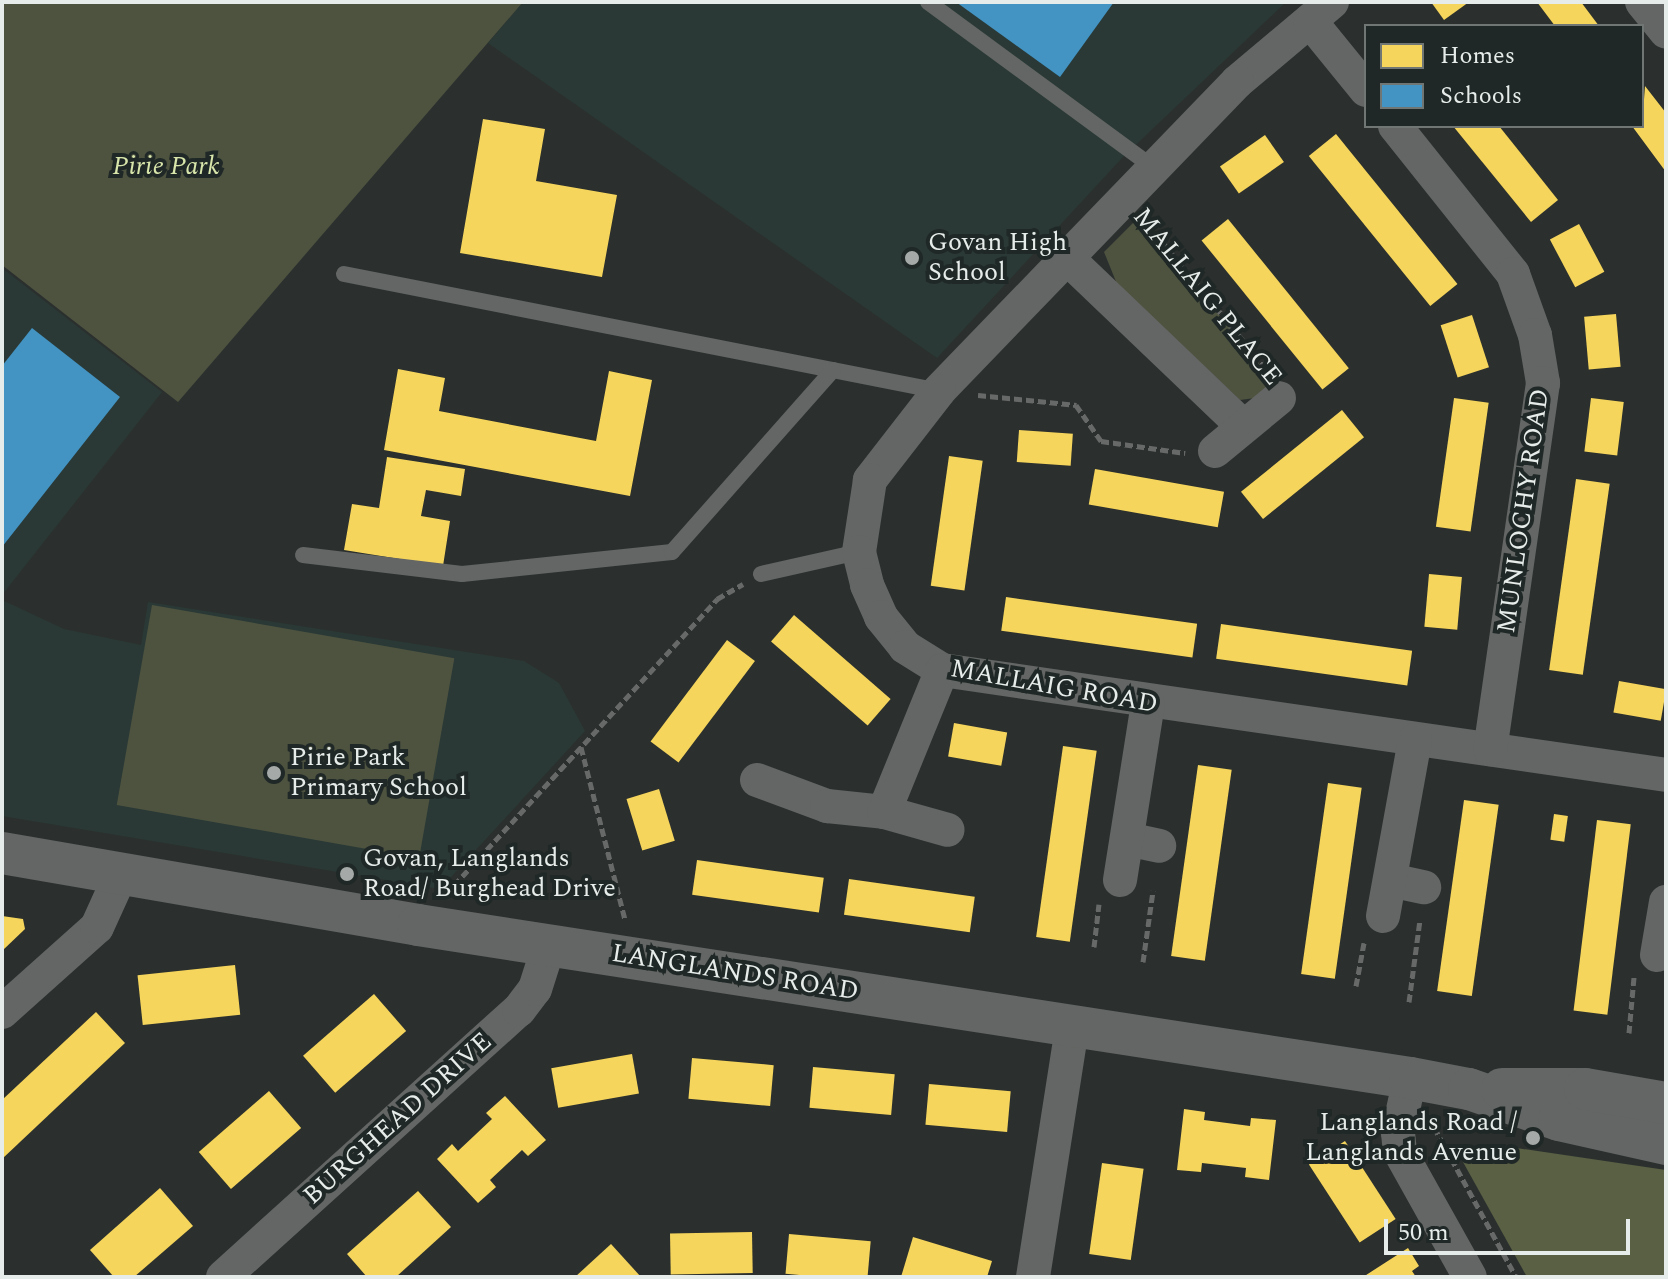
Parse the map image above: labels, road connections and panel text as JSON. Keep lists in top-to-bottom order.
{
  "streets": {
    "street": [
      "MALLAIG PLACE",
      "MUNLOCHY ROAD",
      "MALLAIG ROAD",
      "LANGLANDS ROAD",
      "BURGHEAD DRIVE"
    ]
  },
  "crossings": [
    ["MALLAIG PLACE", "MALLAIG ROAD"],
    ["MUNLOCHY ROAD", "MALLAIG ROAD"],
    ["LANGLANDS ROAD", "BURGHEAD DRIVE"]
  ],
  "parks": ["Pirie Park"],
  "places": [
    "Govan High School",
    "Pirie Park Primary School",
    "Govan, Langlands Road/ Burghead Drive",
    "Langlands Road / Langlands Avenue"
  ],
  "legend": ["Homes", "Schools"],
  "scale_bar": "50 m"
}
